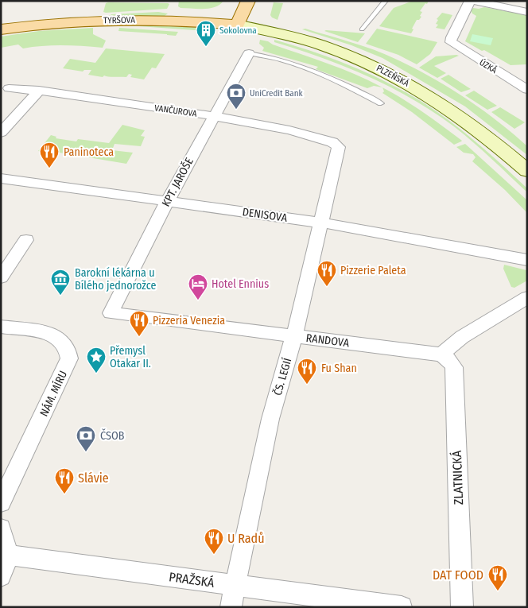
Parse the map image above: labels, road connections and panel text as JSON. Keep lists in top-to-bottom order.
{
  "streets": {
    "main road": ["TYRŠOVA", "PLZEŇSKÁ"],
    "street": [
      "ÚZKÁ",
      "VANČUROVA",
      "KPT. JAROŠE",
      "DENISOVA",
      "RANDOVA",
      "ČS. LEGIÍ",
      "NÁM. MÍRU",
      "ZLATNICKÁ",
      "PRAŽSKÁ"
    ]
  },
  "crossings": [
    ["TYRŠOVA", "PLZEŇSKÁ"],
    ["VANČUROVA", "KPT. JAROŠE"],
    ["VANČUROVA", "ČS. LEGIÍ"],
    ["KPT. JAROŠE", "DENISOVA"],
    ["KPT. JAROŠE", "RANDOVA"],
    ["DENISOVA", "ČS. LEGIÍ"],
    ["RANDOVA", "ČS. LEGIÍ"],
    ["RANDOVA", "ZLATNICKÁ"],
    ["ČS. LEGIÍ", "PRAŽSKÁ"]
  ],
  "places": {
    "building": ["Sokolovna"],
    "bank": ["UniCredit Bank", "ČSOB"],
    "restaurant": [
      "Paninoteca",
      "Pizzerie Paleta",
      "Pizzeria Venezia",
      "Fu Shan",
      "Slávie",
      "U Radů",
      "DAT FOOD"
    ],
    "museum": ["Barokní lékárna u Bílého jednorožce"],
    "hotel": ["Hotel Ennius"],
    "place": ["Přemysl Otakar II."]
  }
}
